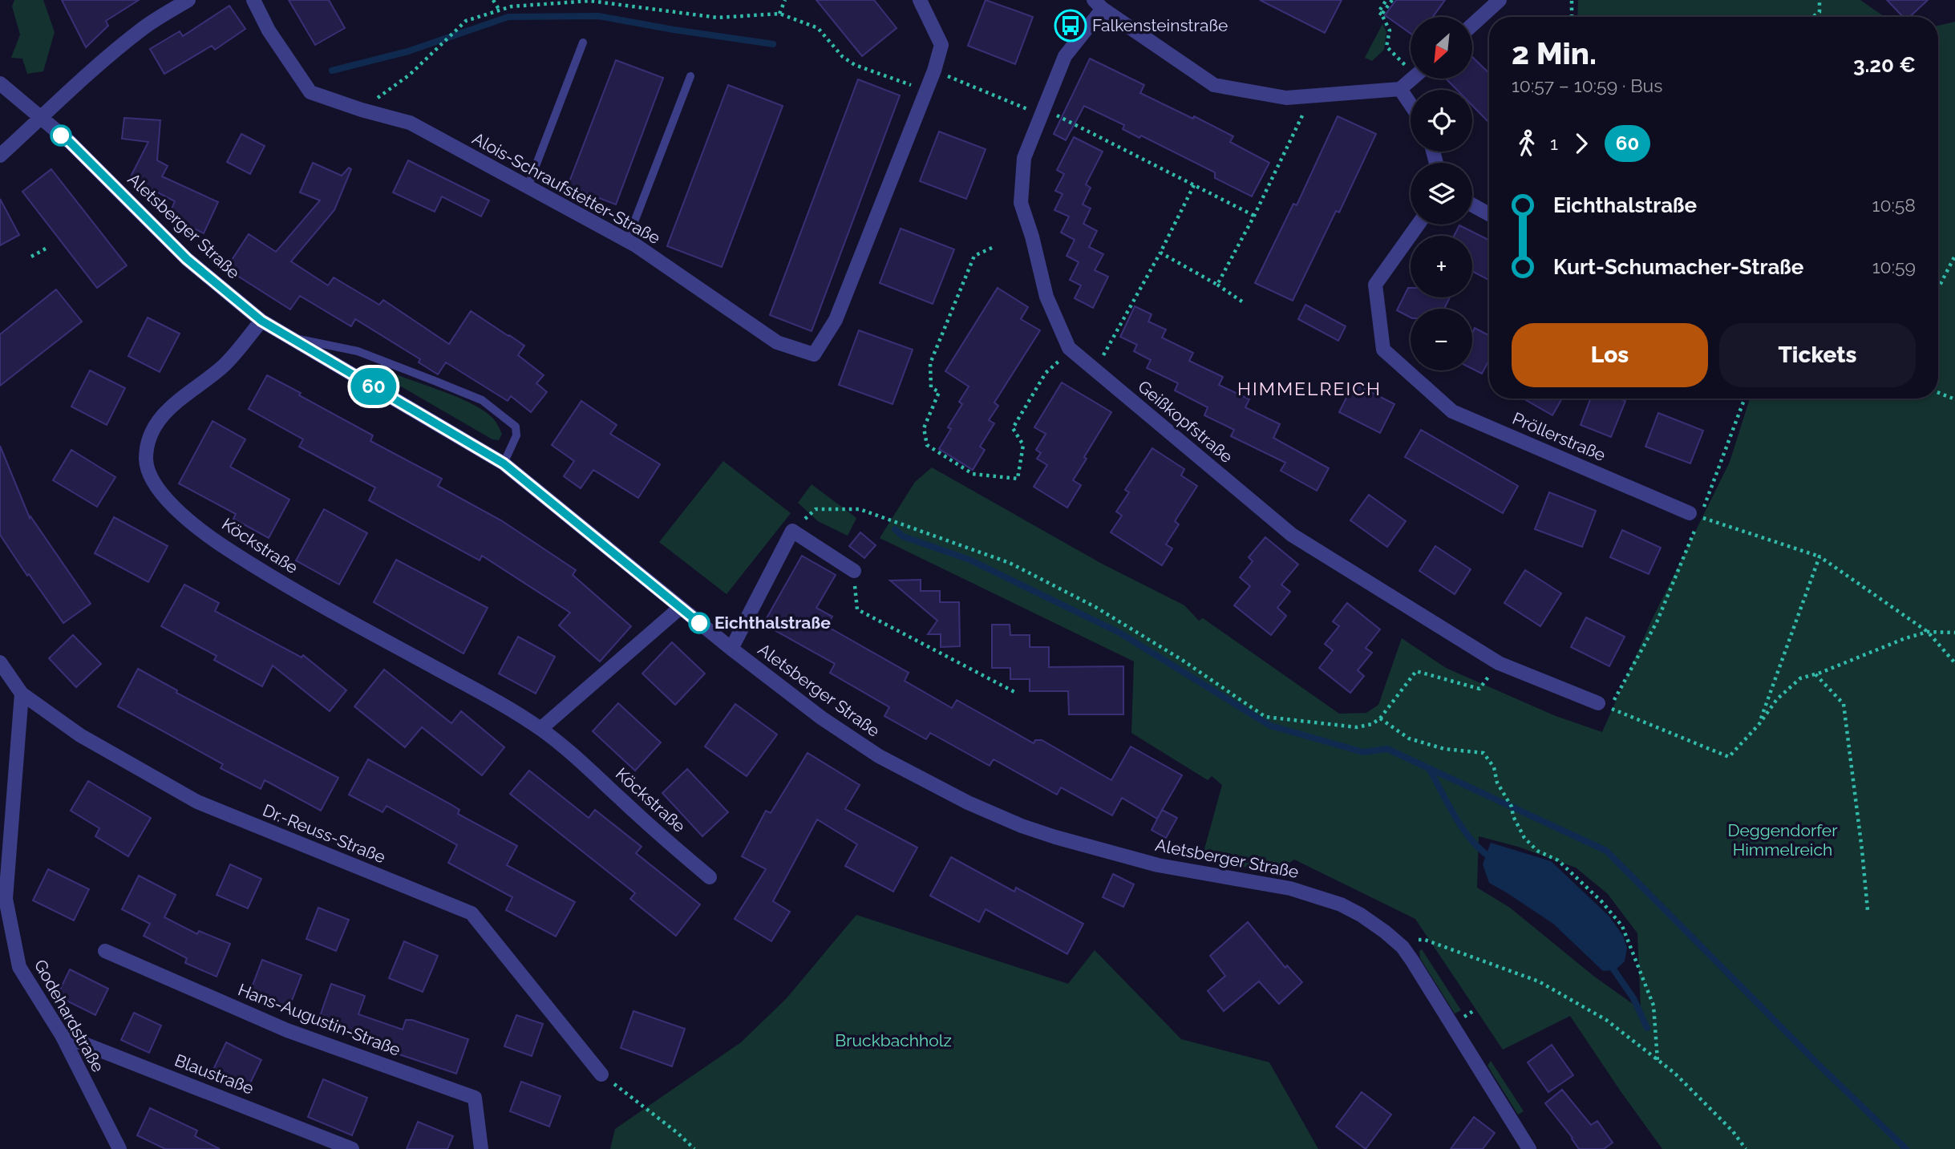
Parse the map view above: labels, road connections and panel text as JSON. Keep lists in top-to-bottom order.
{
  "streets": {
    "street": [
      "Alois-Schraufstetter-Straße",
      "Aletsberger Straße",
      "Geißkopfstraße",
      "Pröllerstraße",
      "Köckstraße",
      "Dr.-Reuss-Straße",
      "Godehardstraße",
      "Hans-Augustin-Straße",
      "Blaustraße"
    ]
  },
  "crossings": [
    ["Aletsberger Straße", "Köckstraße"],
    ["Dr.-Reuss-Straße", "Godehardstraße"],
    ["Godehardstraße", "Blaustraße"]
  ],
  "districts": ["HIMMELREICH"],
  "parks": ["Deggendorfer Himmelreich", "Bruckbachholz"],
  "places": {
    "bus stop": ["Falkensteinstraße"],
    "other": ["Eichthalstraße"]
  },
  "lines": ["bus line 60"],
  "north": "bottom left",
  "page": {
    "on_map": "60",
    "map_buttons": ["+", "−"],
    "heading": ["2 Min.", "10:57 – 10:59 · Bus", "3.20 €"],
    "legs": ["1", "60"],
    "list": [
      {
        "name": "Eichthalstraße",
        "value": "10:58"
      },
      {
        "name": "Kurt-Schumacher-Straße",
        "value": "10:59"
      }
    ],
    "buttons": ["Los", "Tickets"]
  }
}
